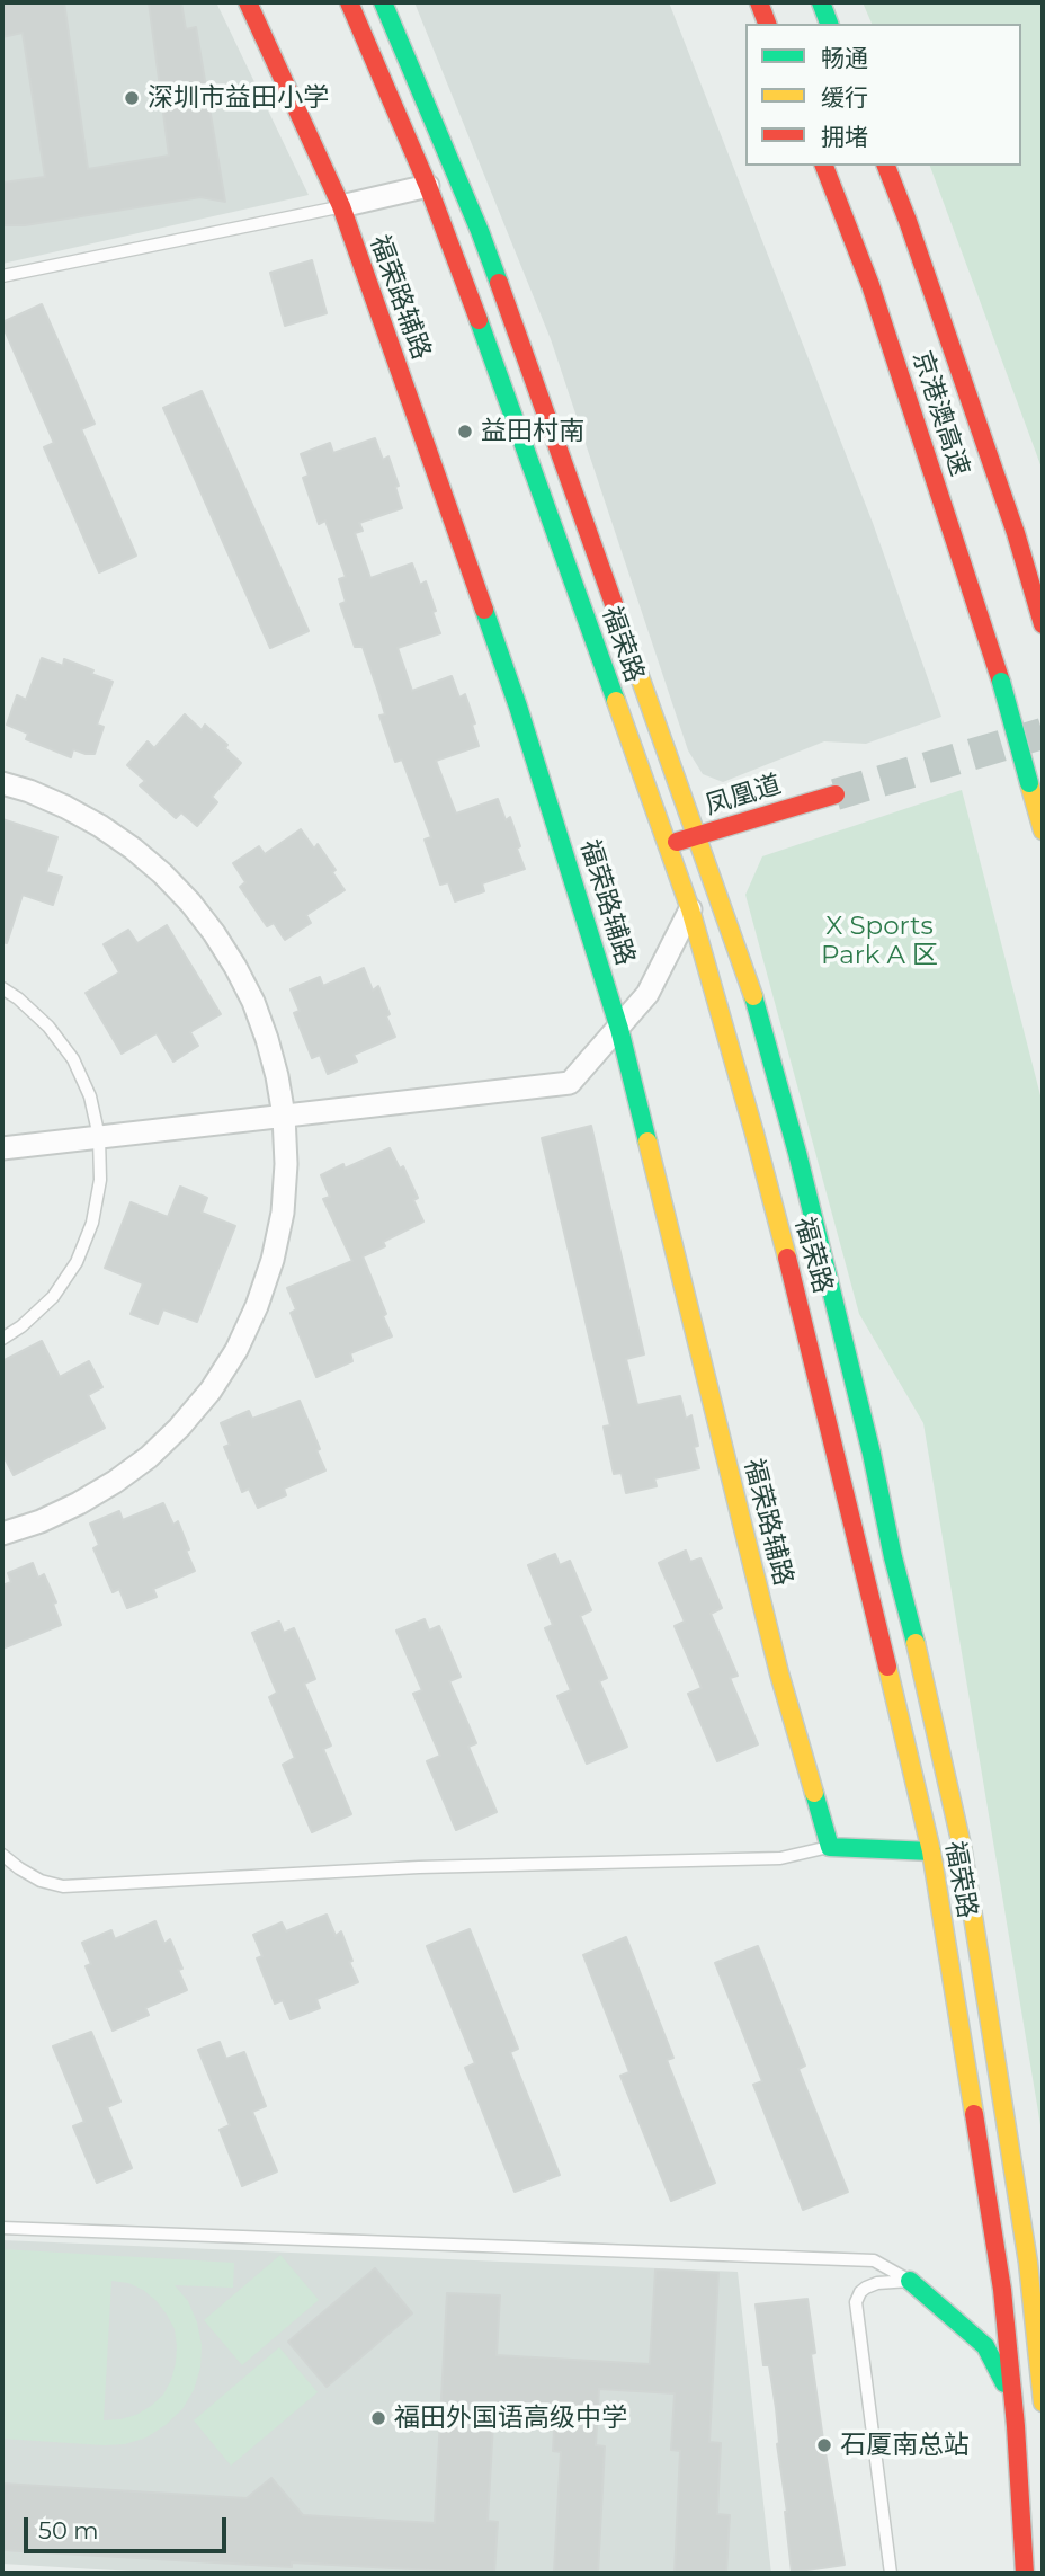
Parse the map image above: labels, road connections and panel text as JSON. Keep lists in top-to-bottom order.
{
  "streets": {
    "main road": [
      "福荣路辅路",
      "京港澳高速",
      "福荣路",
      "凤凰道"
    ]
  },
  "crossings": [
    ["福荣路", "凤凰道"]
  ],
  "parks": ["X Sports Park A 区"],
  "places": [
    "深圳市益田小学",
    "益田村南",
    "福田外国语高级中学",
    "石厦南总站"
  ],
  "legend": ["畅通", "缓行", "拥堵"],
  "scale_bar": "50 m"
}
